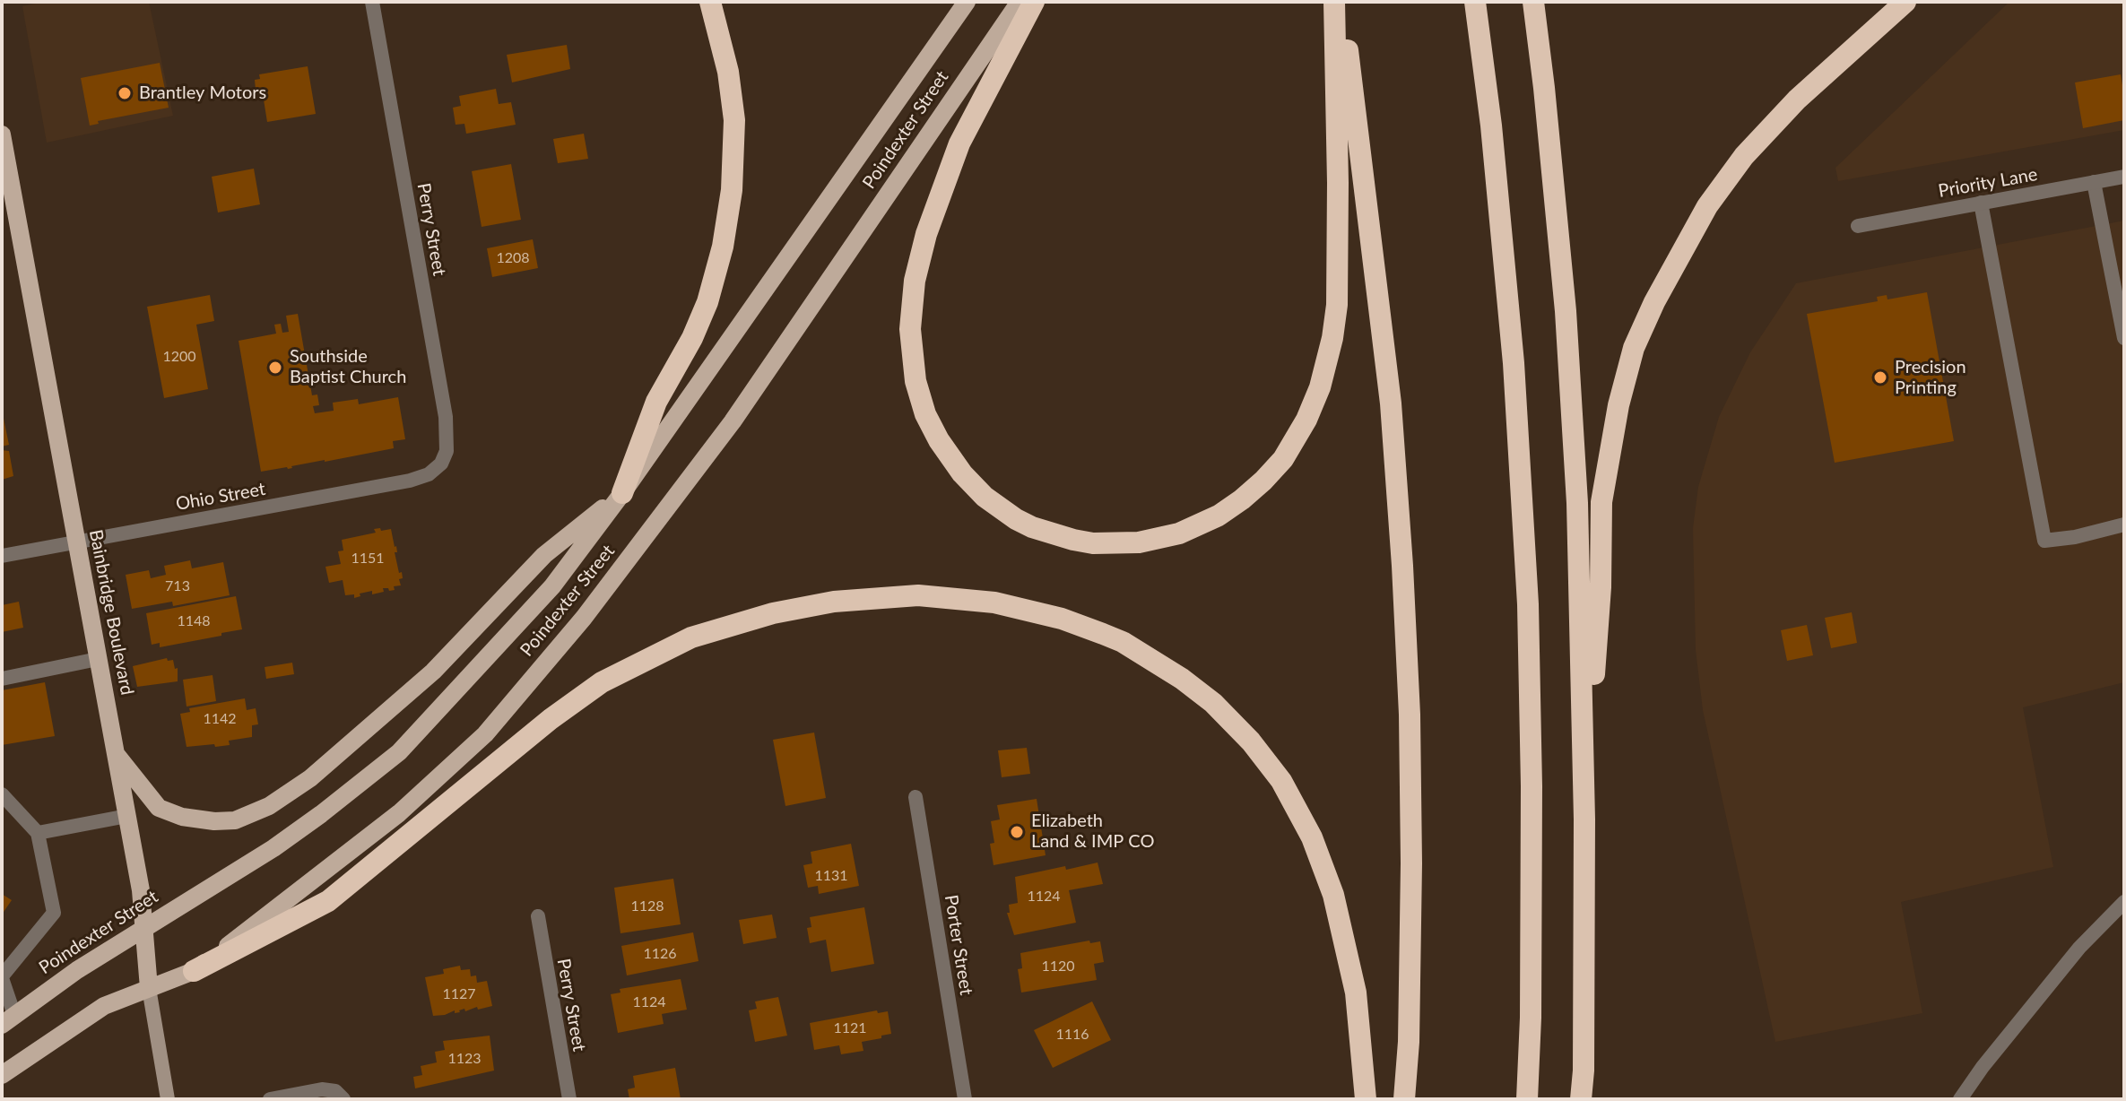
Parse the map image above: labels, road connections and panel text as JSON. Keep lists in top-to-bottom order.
{
  "streets": {
    "main road": ["Poindexter Street", "Bainbridge Boulevard"],
    "street": [
      "Priority Lane",
      "Perry Street",
      "Ohio Street",
      "Porter Street"
    ]
  },
  "crossings": [
    ["Poindexter Street", "Bainbridge Boulevard"],
    ["Perry Street", "Ohio Street"],
    ["Ohio Street", "Bainbridge Boulevard"]
  ],
  "places": [
    "Brantley Motors",
    "Southside Baptist Church",
    "Precision Printing",
    "Elizabeth Land & IMP CO"
  ],
  "house_numbers": [
    "1208",
    "1200",
    "1151",
    "713",
    "1148",
    "1142",
    "1131",
    "1124",
    "1128",
    "1126",
    "1120",
    "1127",
    "1124",
    "1121",
    "1116",
    "1123"
  ]
}
